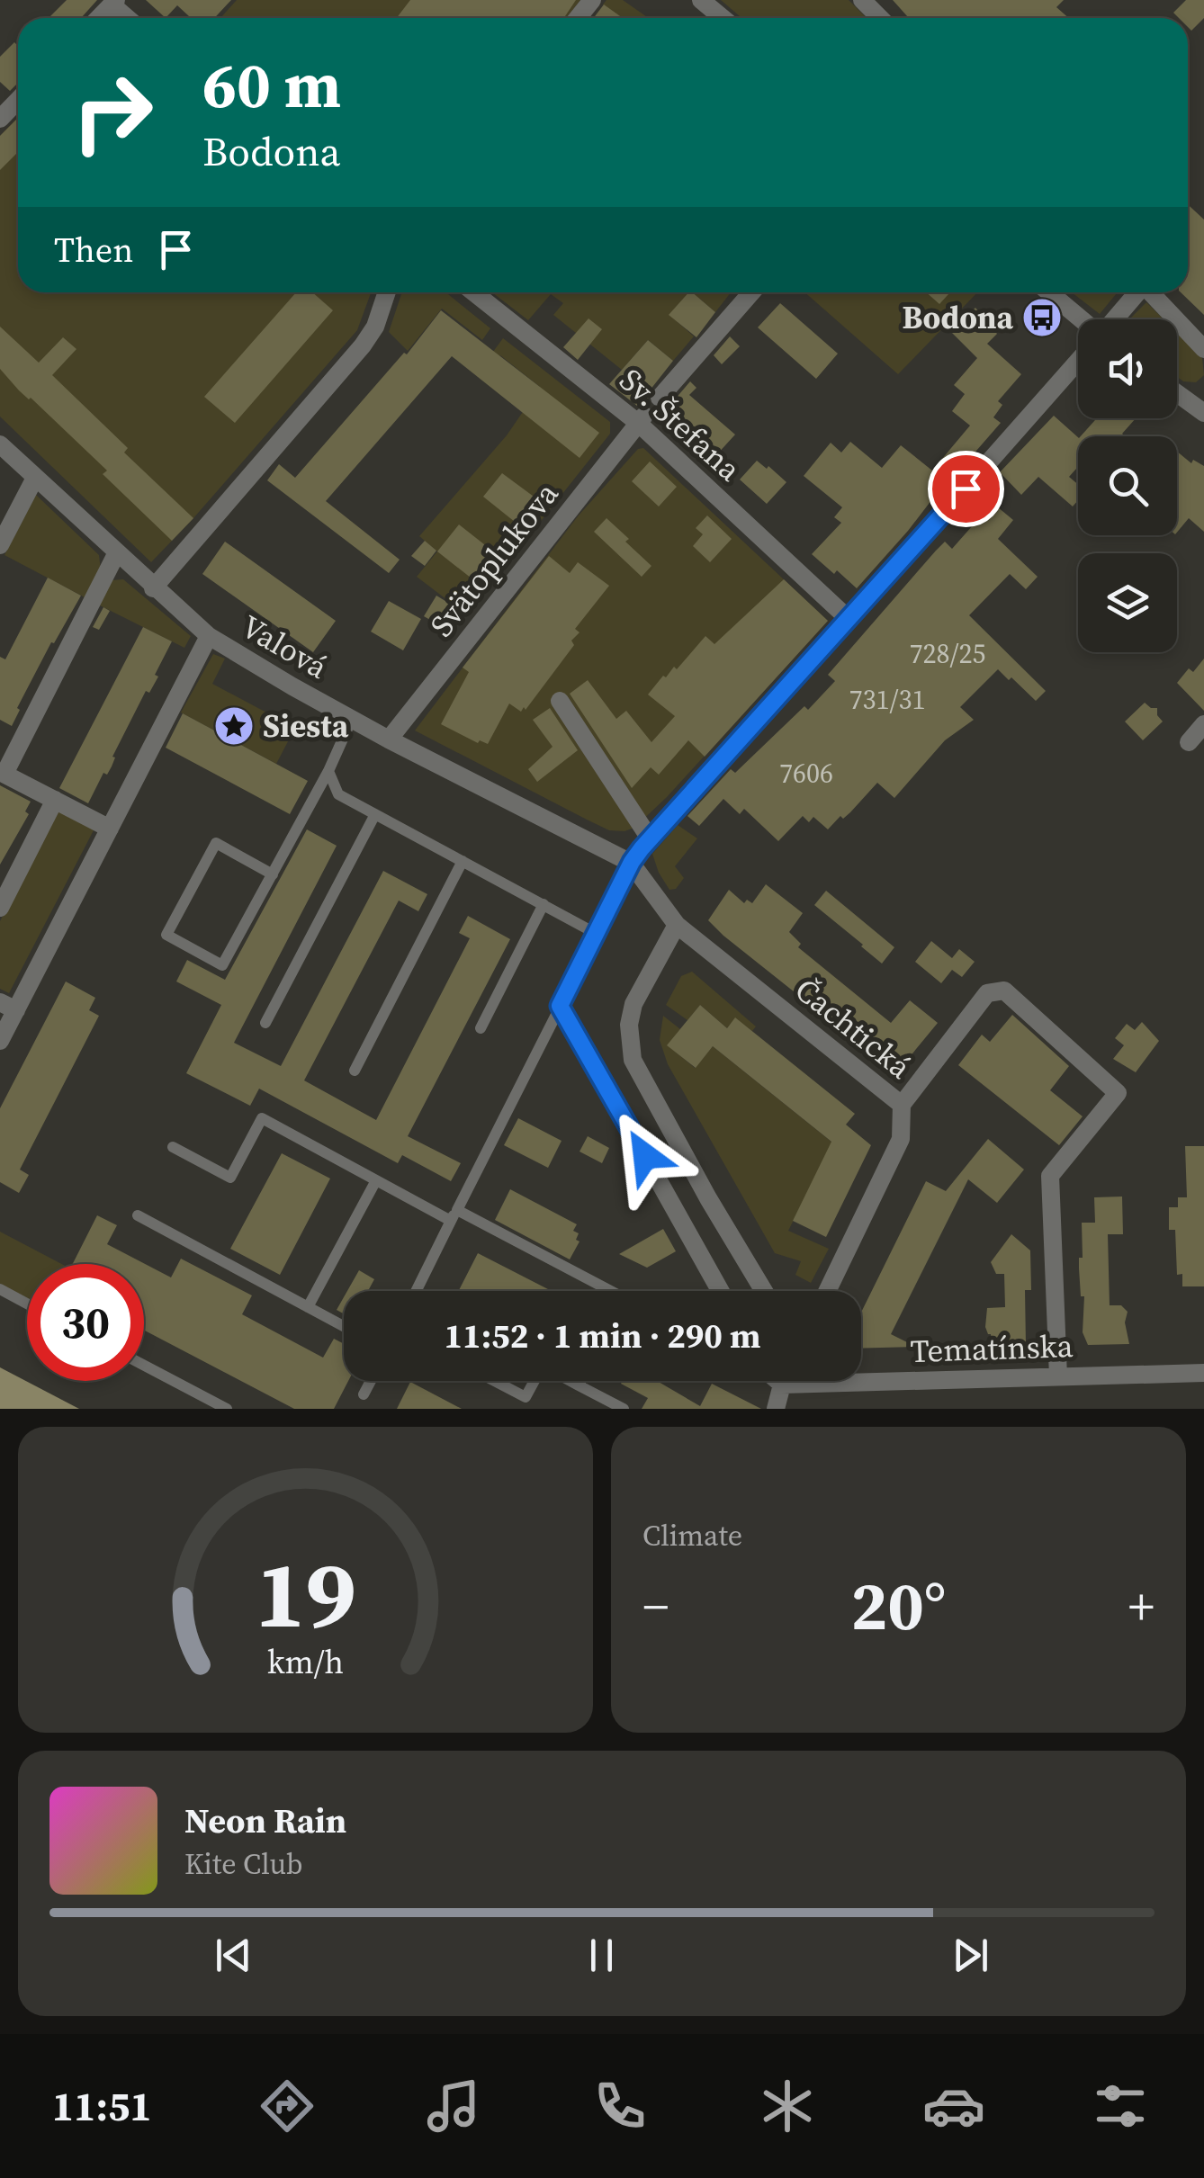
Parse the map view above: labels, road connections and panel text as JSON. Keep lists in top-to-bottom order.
{
  "streets": {
    "street": [
      "Sv. Štefana",
      "Svätoplukova",
      "Valová",
      "Čachtická",
      "Tematínska"
    ]
  },
  "crossings": [
    ["Sv. Štefana", "Svätoplukova"],
    ["Svätoplukova", "Valová"],
    ["Valová", "Čachtická"]
  ],
  "places": {
    "bus stop": ["Bodona"],
    "place": ["Siesta"]
  },
  "house_numbers": ["728/25", "731/31", "7606"],
  "page": {
    "turn": ["60 m", "Bodona"],
    "then": "Then",
    "limit": "30",
    "trip": "11:52 · 1 min · 290 m",
    "tile": "Climate",
    "heat": ["−", "20°", "+"],
    "song": ["Neon Rain", "Kite Club"],
    "tabs": "11:51",
    "gauge": ["19", "km/h"]
  }
}
